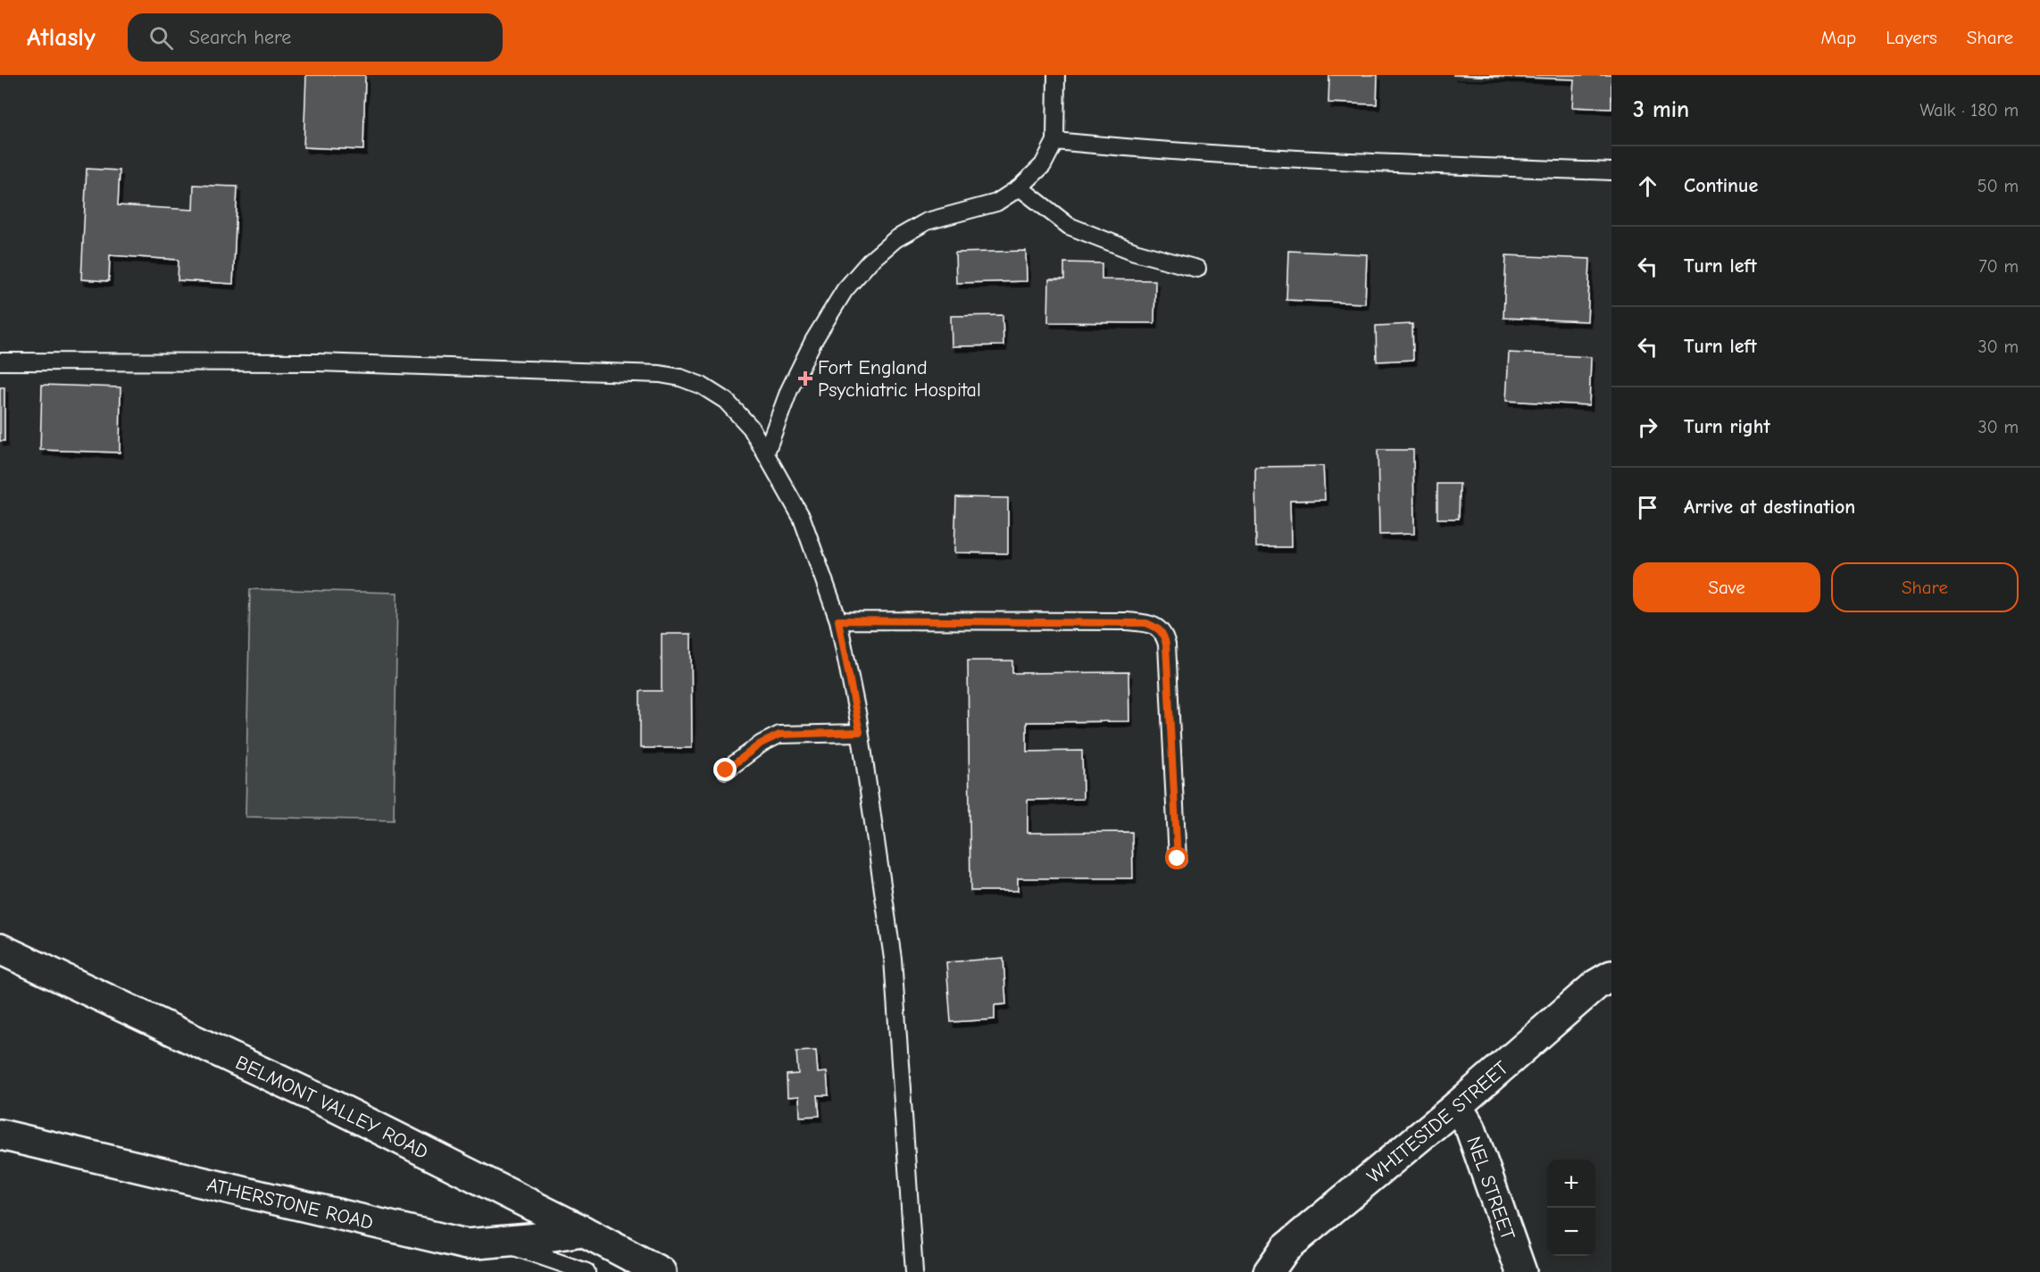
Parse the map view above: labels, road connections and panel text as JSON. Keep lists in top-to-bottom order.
{
  "streets": {
    "street": [
      "BELMONT VALLEY ROAD",
      "WHITESIDE STREET",
      "NEL STREET",
      "ATHERSTONE ROAD"
    ]
  },
  "crossings": [
    ["BELMONT VALLEY ROAD", "ATHERSTONE ROAD"],
    ["WHITESIDE STREET", "NEL STREET"]
  ],
  "places": {
    "health": ["Fort England Psychiatric Hospital"]
  },
  "page": {
    "header": "Atlasly",
    "search": "Search here",
    "nav": ["Map", "Layers", "Share"],
    "heading": ["3 min", "Walk · 180 m"],
    "list": [
      ["Continue", "50 m"],
      ["Turn left", "70 m"],
      ["Turn left", "30 m"],
      ["Turn right", "30 m"],
      "Arrive at destination"
    ],
    "buttons": ["Save", "Share"],
    "map_buttons": ["+", "−"]
  }
}
